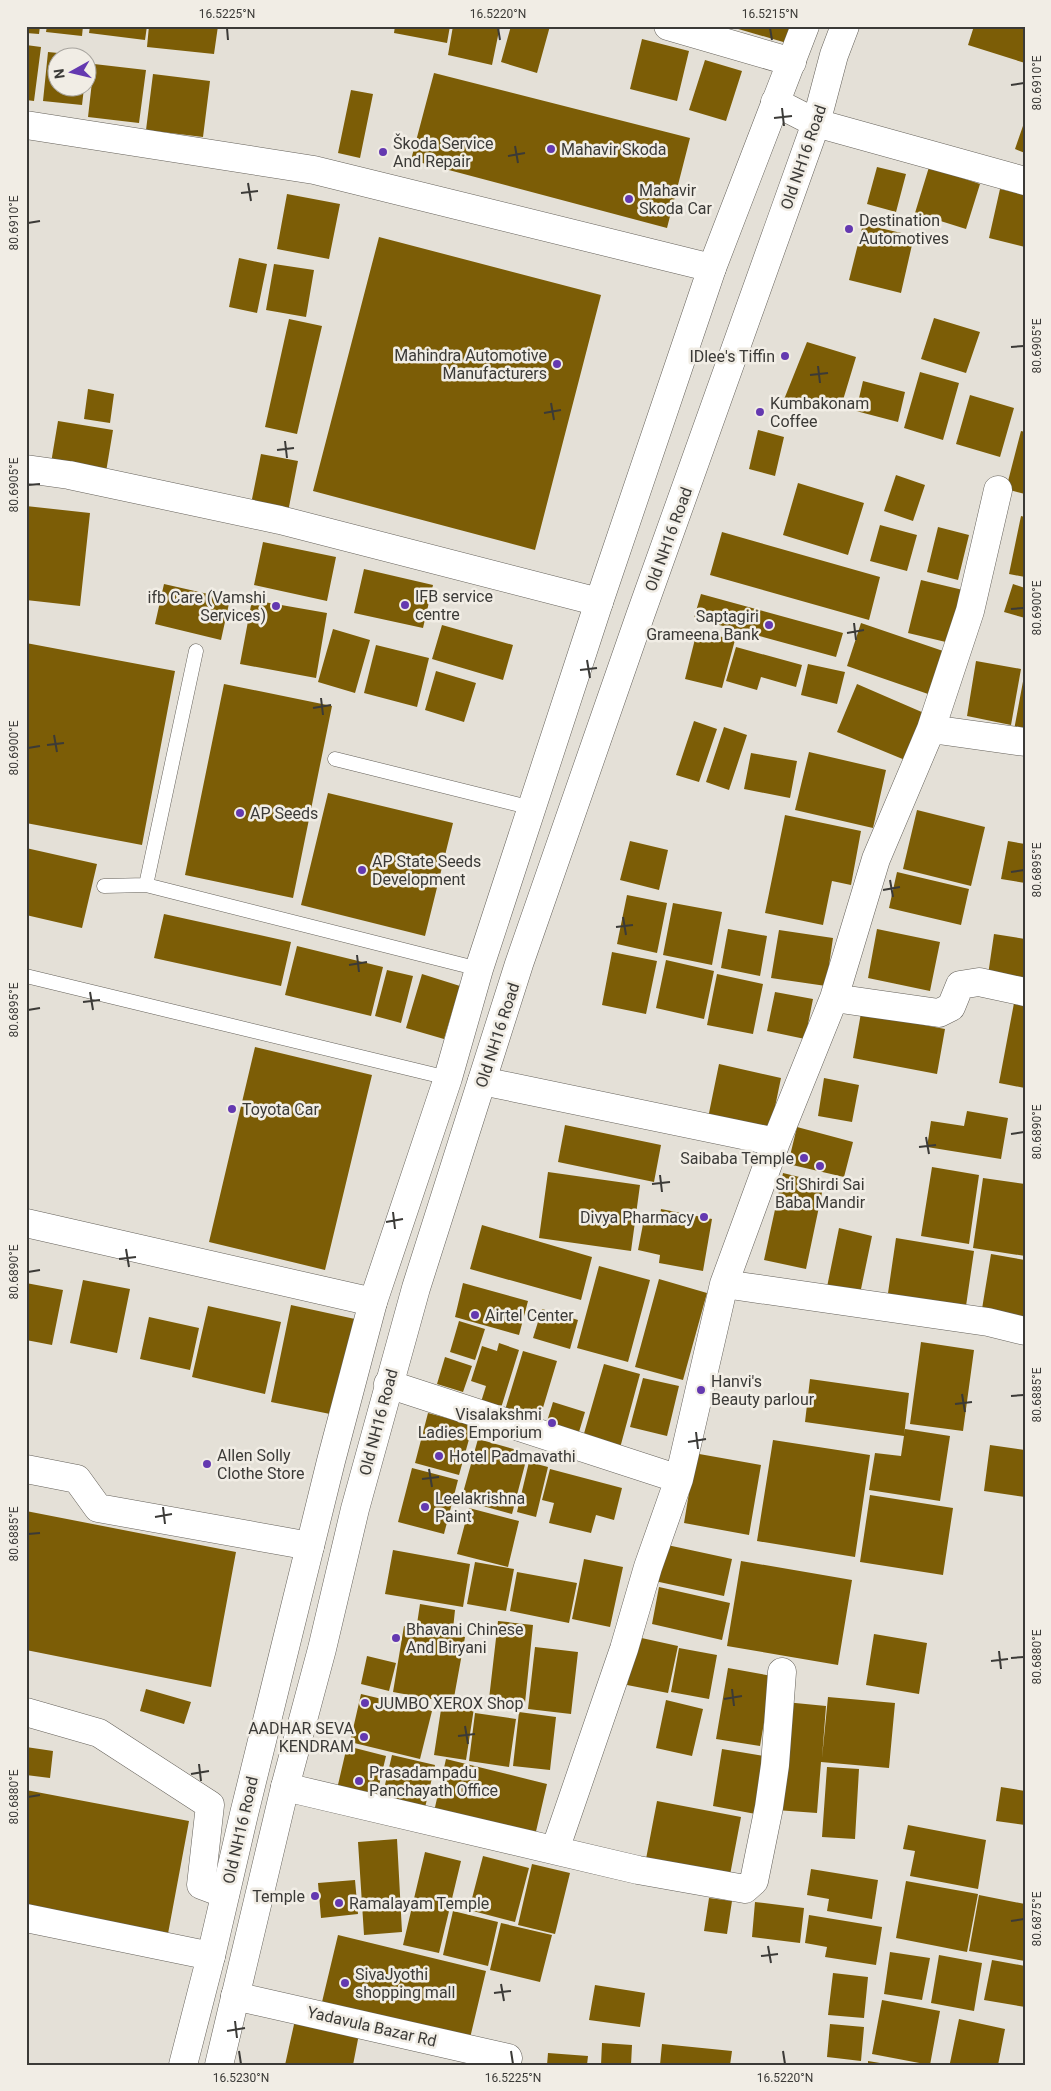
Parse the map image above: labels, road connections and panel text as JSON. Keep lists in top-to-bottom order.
{
  "streets": {
    "street": ["Old NH16 Road", "Yadavula Bazar Rd"]
  },
  "crossings": [
    ["Old NH16 Road", "Yadavula Bazar Rd"]
  ],
  "places": [
    "Mahavir Skoda",
    "Škoda Service And Repair",
    "Mahavir Skoda Car",
    "Destination Automotives",
    "IDlee's Tiffin",
    "Mahindra Automotive Manufacturers",
    "Kumbakonam Coffee",
    "IFB service centre",
    "ifb Care (Vamshi Services)",
    "Saptagiri Grameena Bank",
    "AP Seeds",
    "AP State Seeds Development",
    "Toyota Car",
    "Saibaba Temple",
    "Sri Shirdi Sai Baba Mandir",
    "Divya Pharmacy",
    "Airtel Center",
    "Hanvi's Beauty parlour",
    "Visalakshmi Ladies Emporium",
    "Hotel Padmavathi",
    "Allen Solly Clothe Store",
    "Leelakrishna Paint",
    "Bhavani Chinese And Biryani",
    "JUMBO XEROX Shop",
    "AADHAR SEVA KENDRAM",
    "Prasadampadu Panchayath Office",
    "Temple",
    "Ramalayam Temple",
    "SivaJyothi shopping mall"
  ],
  "north": "left",
  "coordinates": [
    "16.5225°N",
    "16.5220°N",
    "16.5215°N",
    "80.6910°E",
    "80.6905°E",
    "80.6900°E",
    "80.6895°E",
    "80.6890°E",
    "80.6885°E",
    "80.6880°E",
    "80.6875°E",
    "16.5230°N"
  ]
}
